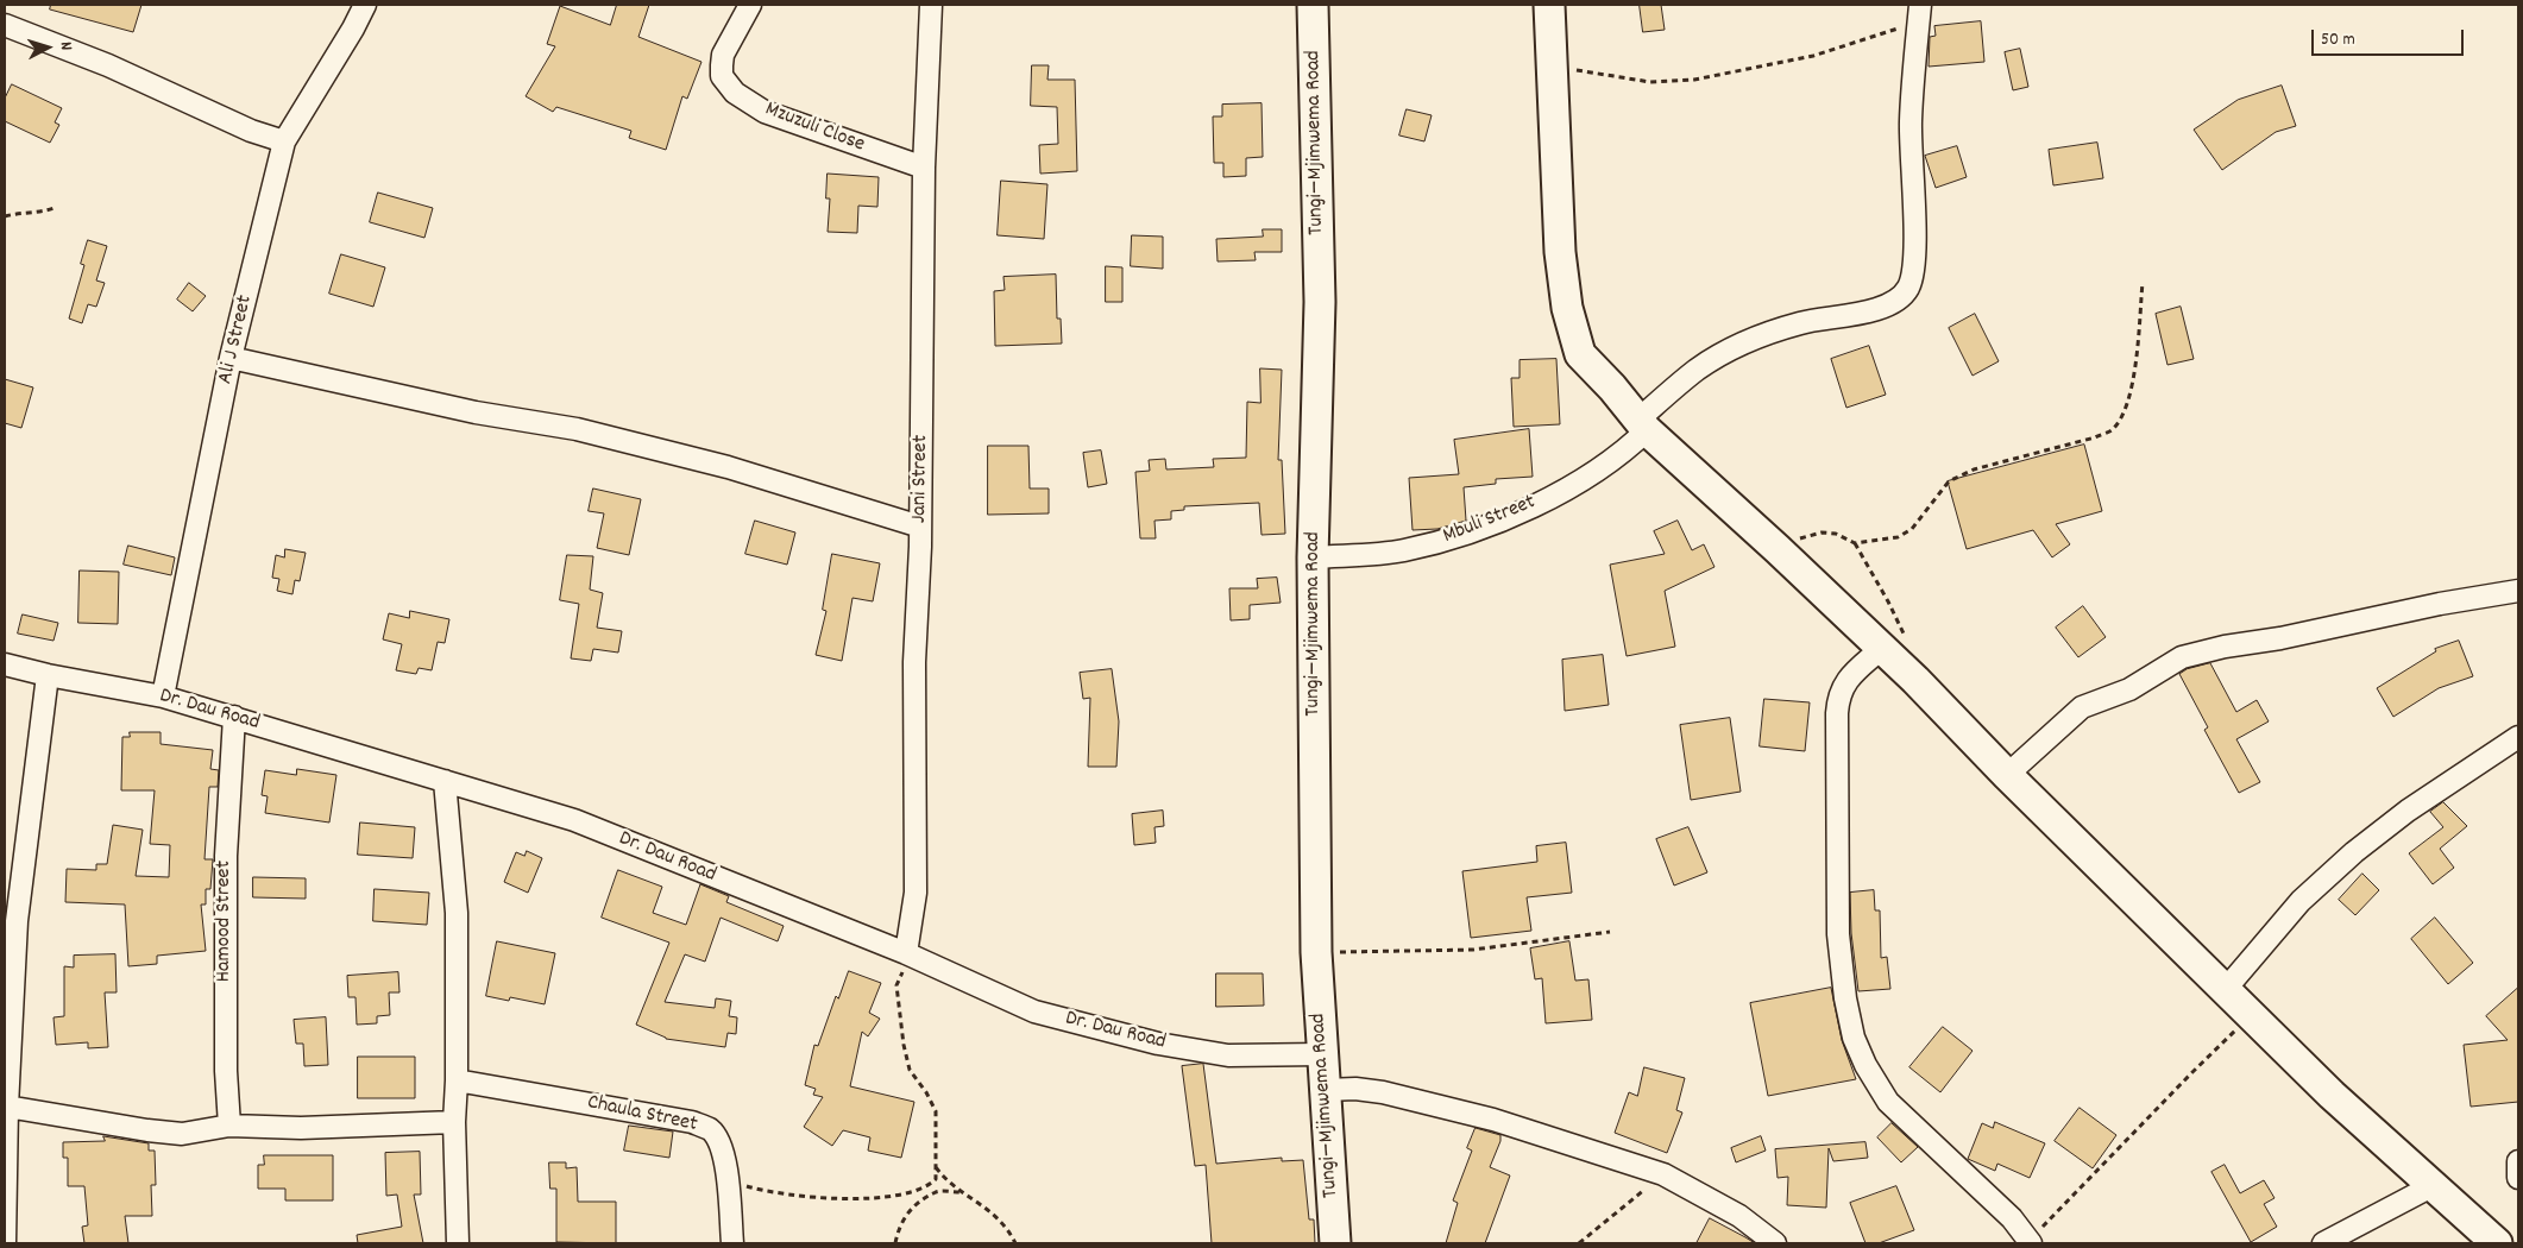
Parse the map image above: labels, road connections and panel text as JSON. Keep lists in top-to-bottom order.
{
  "streets": {
    "street": [
      "Mzuzuli Close",
      "Tungi—Mjimwema Road",
      "Ali J Street",
      "Jani Street",
      "Mbuli Street",
      "Dr. Dau Road",
      "Hamood Street",
      "Chaula Street"
    ]
  },
  "crossings": [
    ["Mzuzuli Close", "Jani Street"],
    ["Tungi—Mjimwema Road", "Mbuli Street"],
    ["Tungi—Mjimwema Road", "Dr. Dau Road"],
    ["Ali J Street", "Dr. Dau Road"],
    ["Jani Street", "Dr. Dau Road"],
    ["Dr. Dau Road", "Hamood Street"]
  ],
  "scale_bar": "50 m",
  "north": "right"
}
